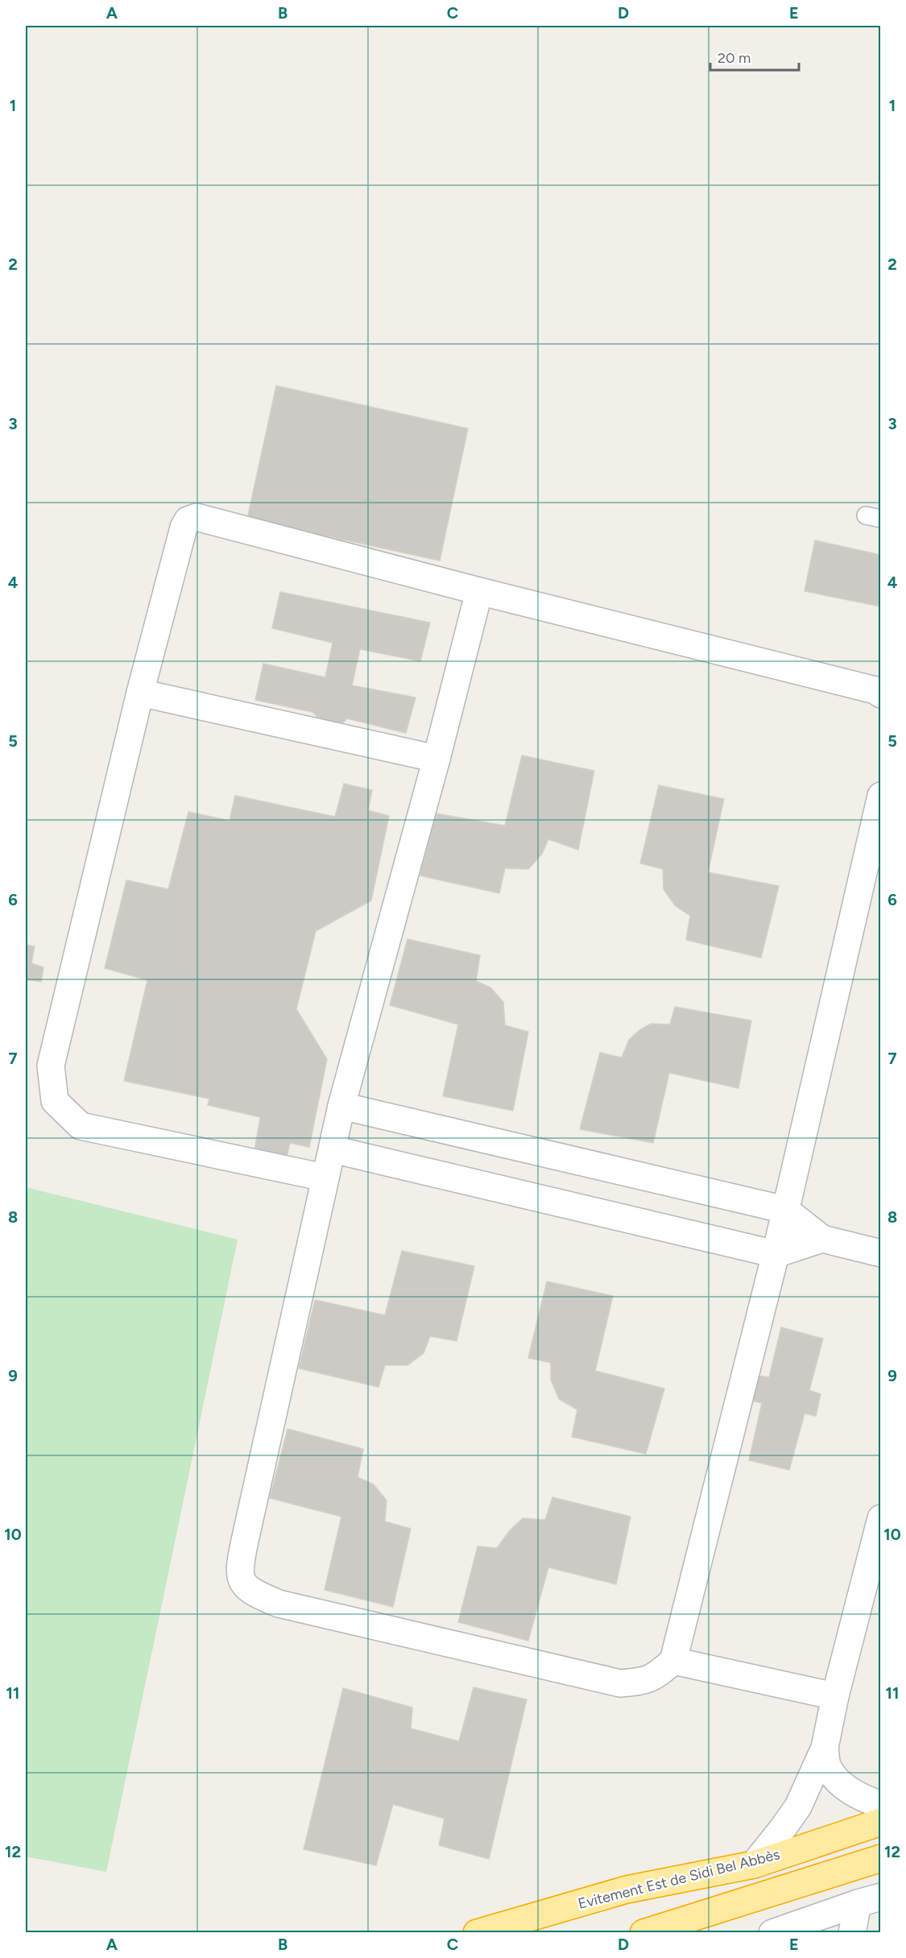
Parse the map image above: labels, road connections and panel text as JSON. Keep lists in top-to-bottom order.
{
  "streets": {
    "highway": ["Evitement Est de Sidi Bel Abbès"]
  },
  "scale_bar": "20 m",
  "grid": {
    "columns": [
      "A",
      "B",
      "C",
      "D",
      "E"
    ],
    "rows": [
      "1",
      "2",
      "3",
      "4",
      "5",
      "6",
      "7",
      "8",
      "9",
      "10",
      "11",
      "12"
    ]
  }
}
